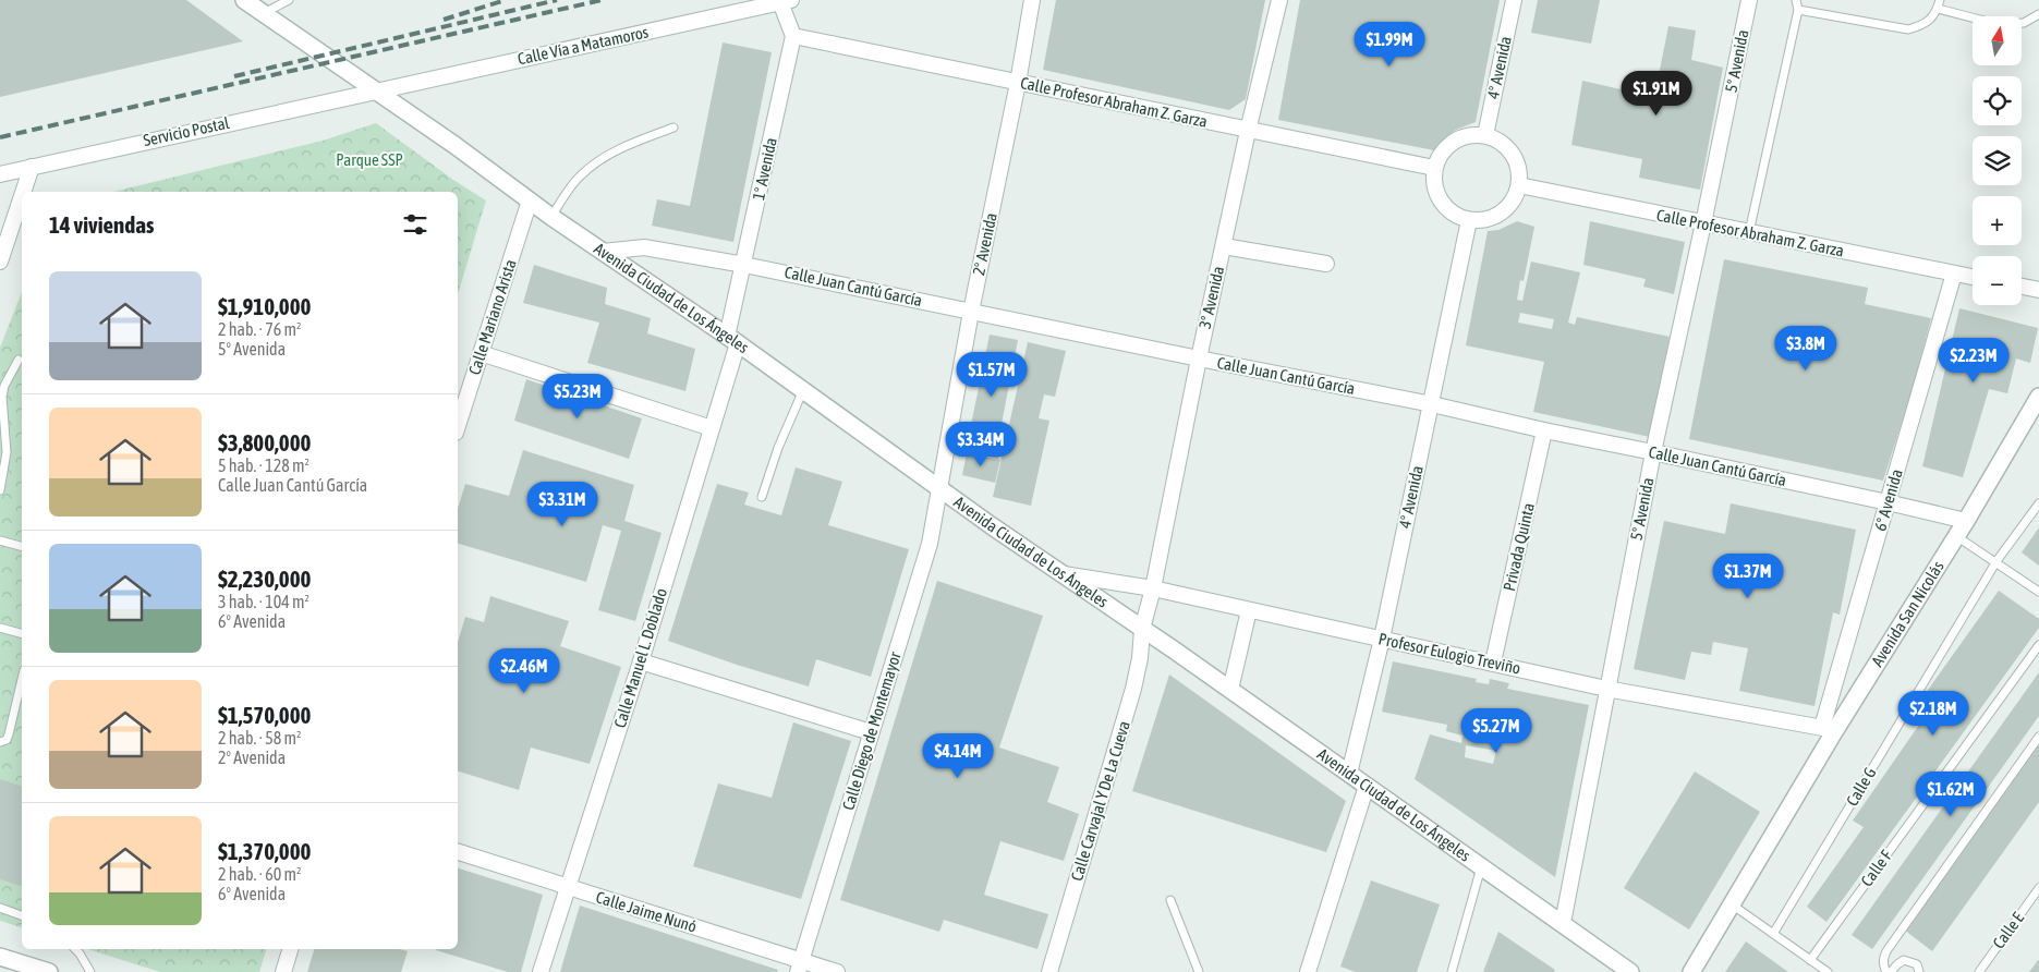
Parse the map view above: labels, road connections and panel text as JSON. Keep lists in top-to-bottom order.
{
  "streets": {
    "street": [
      "Calle Vía a Matamoros",
      "5° Avenida",
      "4° Avenida",
      "Calle Profesor Abraham Z. Garza",
      "Servicio Postal",
      "1° Avenida",
      "2° Avenida",
      "Calle Juan Cantú García",
      "Avenida Ciudad de Los Ángeles",
      "3° Avenida",
      "Calle Mariano Arista",
      "6° Avenida",
      "Privada Quinta",
      "Avenida San Nicolás",
      "Profesor Eulogio Treviño",
      "Calle Manuel L. Doblado",
      "Calle Diego de Montemayor",
      "Calle Carvajal Y De La Cueva",
      "Calle Jaime Nunó"
    ],
    "lane": ["Calle G", "Calle F", "Calle E"]
  },
  "crossings": [
    ["Calle Vía a Matamoros", "Servicio Postal"],
    ["Calle Vía a Matamoros", "Avenida Ciudad de Los Ángeles"],
    ["5° Avenida", "Calle Profesor Abraham Z. Garza"],
    ["5° Avenida", "Calle Juan Cantú García"],
    ["5° Avenida", "Avenida Ciudad de Los Ángeles"],
    ["5° Avenida", "Profesor Eulogio Treviño"],
    ["4° Avenida", "Calle Profesor Abraham Z. Garza"],
    ["4° Avenida", "Calle Juan Cantú García"],
    ["4° Avenida", "Avenida Ciudad de Los Ángeles"],
    ["4° Avenida", "Profesor Eulogio Treviño"],
    ["Calle Profesor Abraham Z. Garza", "1° Avenida"],
    ["Calle Profesor Abraham Z. Garza", "2° Avenida"],
    ["Calle Profesor Abraham Z. Garza", "3° Avenida"],
    ["Calle Profesor Abraham Z. Garza", "6° Avenida"],
    ["Servicio Postal", "Avenida Ciudad de Los Ángeles"],
    ["1° Avenida", "Calle Juan Cantú García"],
    ["1° Avenida", "Avenida Ciudad de Los Ángeles"],
    ["1° Avenida", "Calle Manuel L. Doblado"],
    ["2° Avenida", "Calle Juan Cantú García"],
    ["2° Avenida", "Avenida Ciudad de Los Ángeles"],
    ["2° Avenida", "Calle Diego de Montemayor"],
    ["Calle Juan Cantú García", "Avenida Ciudad de Los Ángeles"],
    ["Calle Juan Cantú García", "3° Avenida"],
    ["Calle Juan Cantú García", "6° Avenida"],
    ["Calle Juan Cantú García", "Privada Quinta"],
    ["Calle Juan Cantú García", "Avenida San Nicolás"],
    ["Avenida Ciudad de Los Ángeles", "3° Avenida"],
    ["Avenida Ciudad de Los Ángeles", "Calle Mariano Arista"],
    ["Avenida Ciudad de Los Ángeles", "Profesor Eulogio Treviño"],
    ["Avenida Ciudad de Los Ángeles", "Calle Manuel L. Doblado"],
    ["Avenida Ciudad de Los Ángeles", "Calle Diego de Montemayor"],
    ["Avenida Ciudad de Los Ángeles", "Calle Carvajal Y De La Cueva"],
    ["3° Avenida", "Profesor Eulogio Treviño"],
    ["3° Avenida", "Calle Carvajal Y De La Cueva"],
    ["6° Avenida", "Avenida San Nicolás"],
    ["6° Avenida", "Profesor Eulogio Treviño"],
    ["Privada Quinta", "Profesor Eulogio Treviño"],
    ["Avenida San Nicolás", "Profesor Eulogio Treviño"],
    ["Calle Manuel L. Doblado", "Calle Jaime Nunó"],
    ["Calle Diego de Montemayor", "Calle Jaime Nunó"]
  ],
  "parks": ["Parque SSP"],
  "north": "top",
  "page": {
    "map_buttons": ["+", "−"],
    "price": [
      "$1.99M",
      "$1.91M",
      "$3.8M",
      "$2.23M",
      "$1.57M",
      "$5.23M",
      "$3.34M",
      "$3.31M",
      "$1.37M",
      "$2.46M",
      "$2.18M",
      "$5.27M",
      "$4.14M",
      "$1.62M"
    ],
    "heading": "14 viviendas",
    "list": [
      {
        "name": "$1,910,000",
        "note": "2 hab. · 76 m² · 5° Avenida"
      },
      {
        "name": "$3,800,000",
        "note": "5 hab. · 128 m² · Calle Juan Cantú García"
      },
      {
        "name": "$2,230,000",
        "note": "3 hab. · 104 m² · 6° Avenida"
      },
      {
        "name": "$1,570,000",
        "note": "2 hab. · 58 m² · 2° Avenida"
      },
      {
        "name": "$1,370,000",
        "note": "2 hab. · 60 m² · 6° Avenida"
      }
    ]
  }
}
